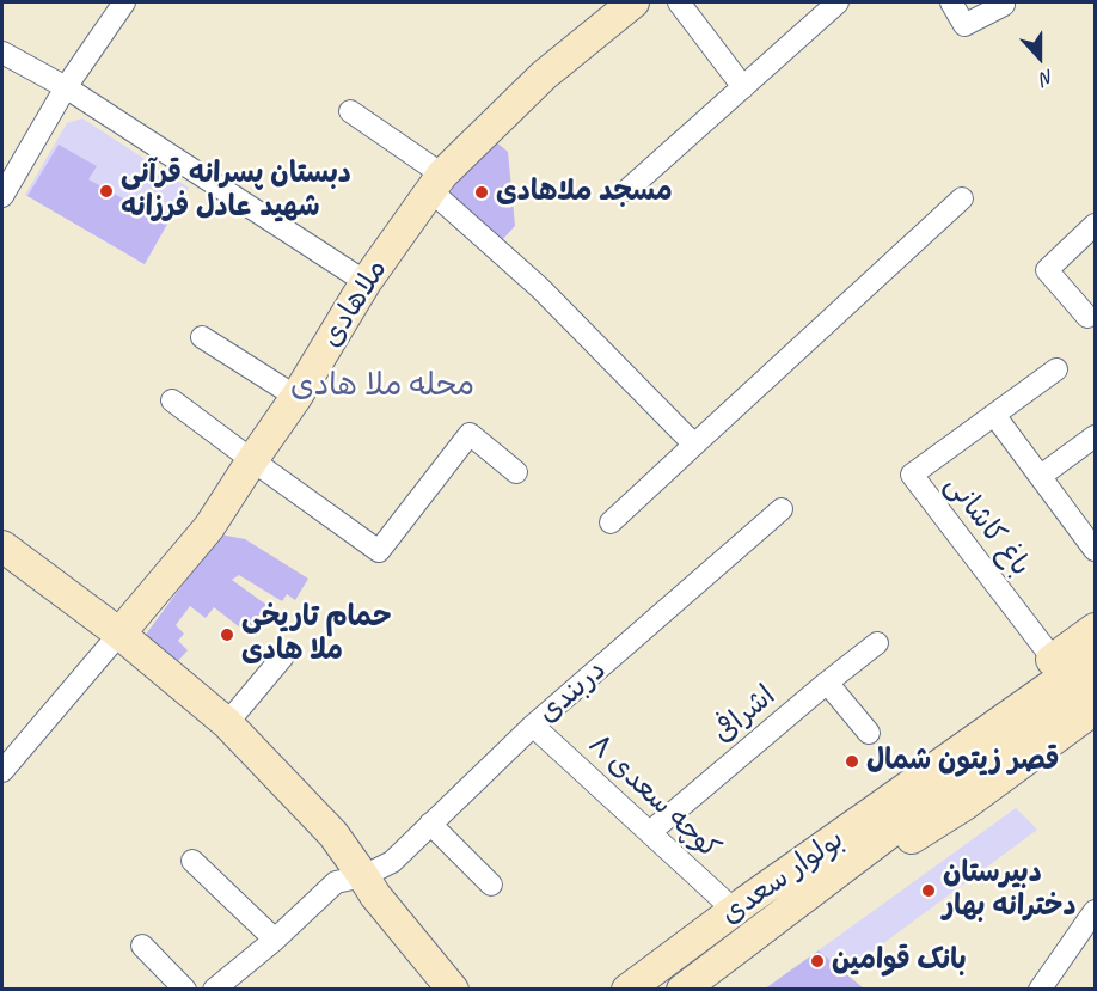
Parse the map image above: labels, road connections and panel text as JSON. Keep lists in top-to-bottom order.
{
  "streets": {
    "main road": ["ملاهادی", "بولوار سعدی"],
    "street": [
      "باغ کاشانی",
      "دربندی",
      "اشرافی",
      "کوچه سعدی ۸"
    ]
  },
  "crossings": [
    ["دربندی", "کوچه سعدی ۸"],
    ["اشرافی", "کوچه سعدی ۸"],
    ["کوچه سعدی ۸", "بولوار سعدی"]
  ],
  "districts": ["محله ملا هادی"],
  "places": [
    "دبستان پسرانه قرآنی شهید عادل فرزانه",
    "مسجد ملاهادی",
    "حمام تاریخی ملا هادی",
    "قصر زیتون شمال",
    "دبیرستان دخترانه بهار",
    "بانک قوامین"
  ],
  "north": "bottom"
}
